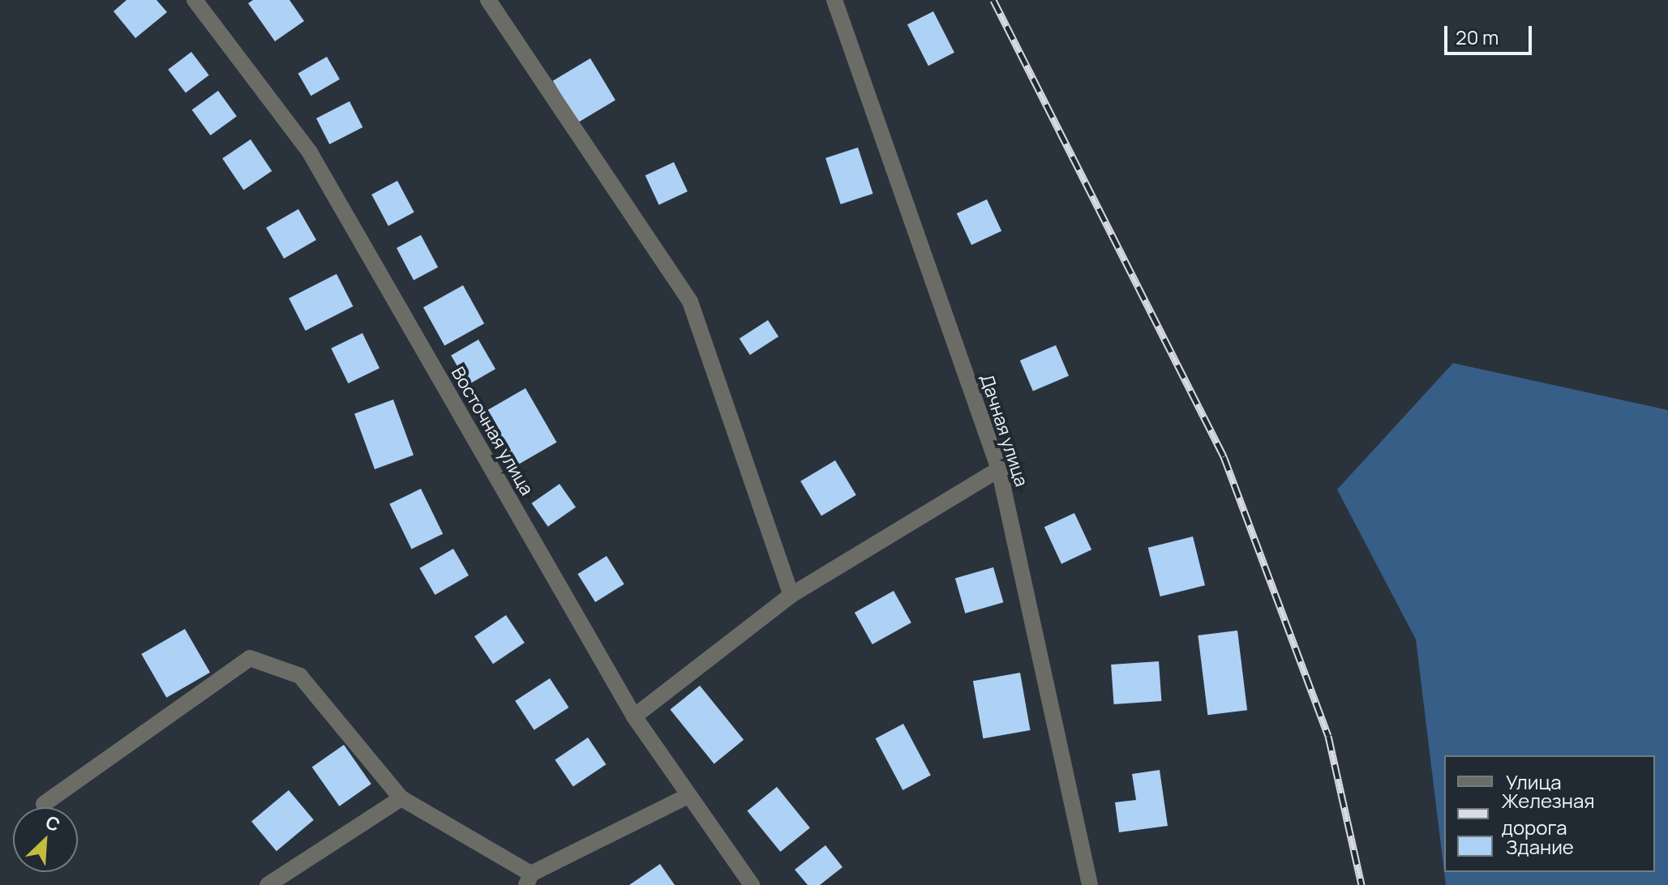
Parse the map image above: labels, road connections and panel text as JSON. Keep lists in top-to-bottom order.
{
  "streets": {
    "street": ["Дачная улица", "Восточная улица"]
  },
  "legend": ["Улица", "Железная дорога", "Здание"],
  "scale_bar": "20 m",
  "north": "top right"
}
